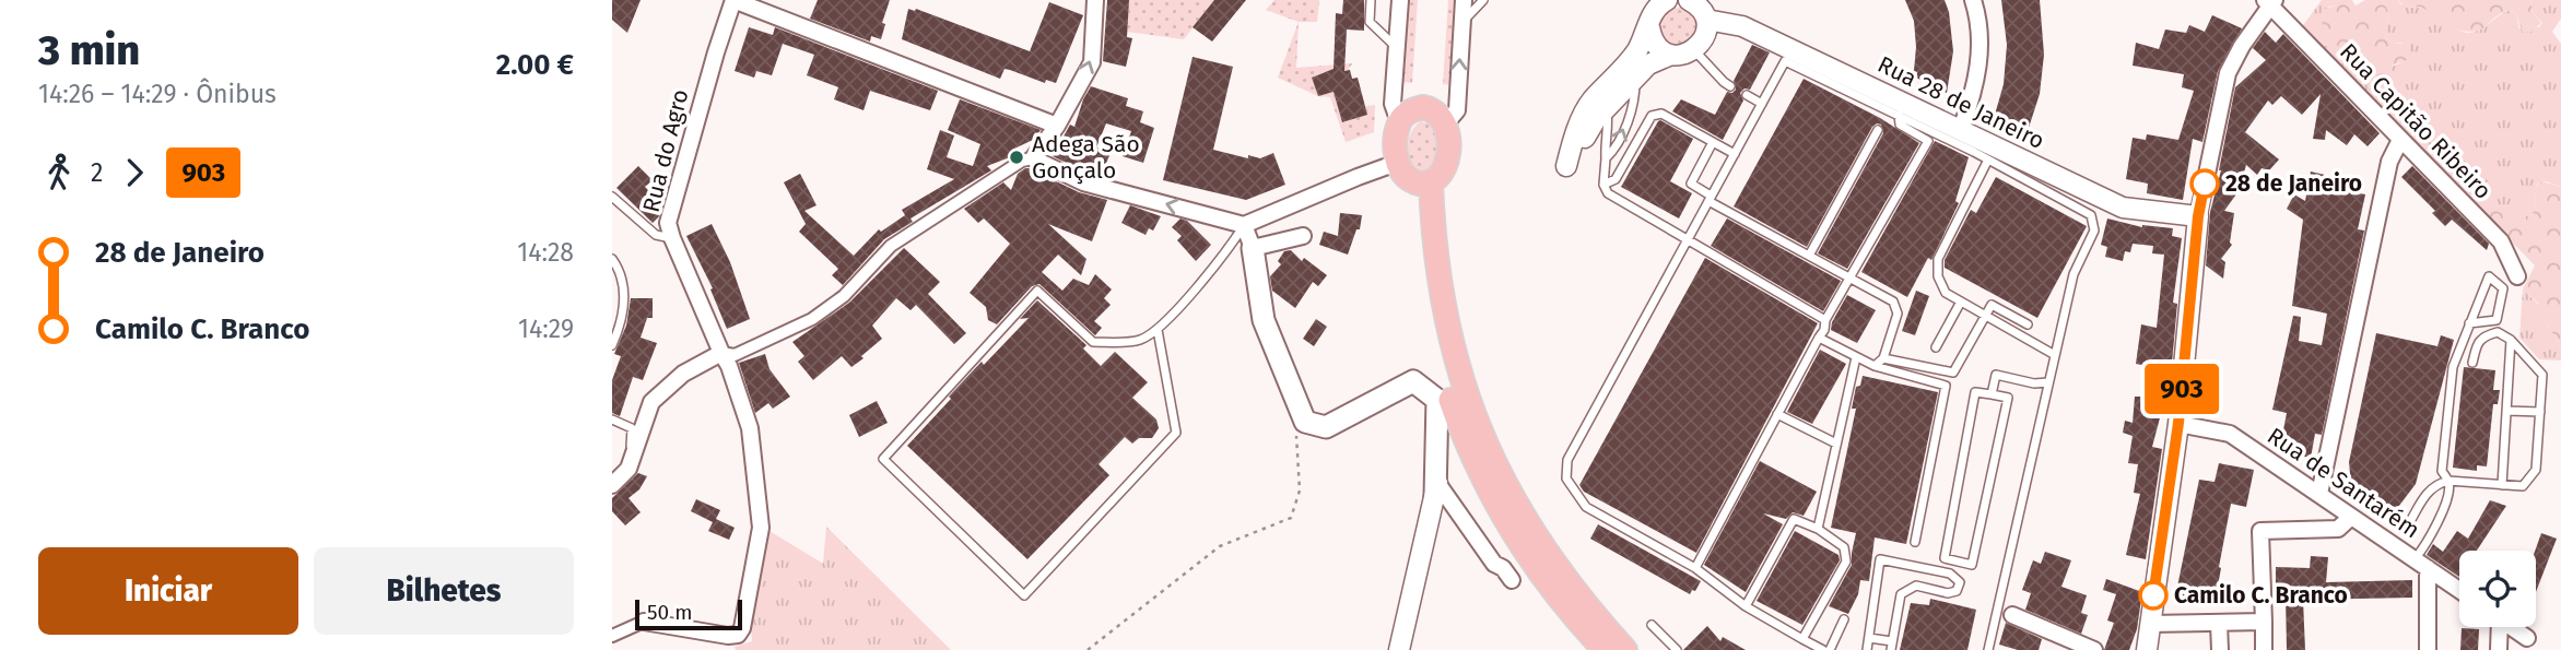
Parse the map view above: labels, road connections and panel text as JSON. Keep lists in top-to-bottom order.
{
  "streets": {
    "street": [
      "Rua 28 de Janeiro",
      "Rua Capitão Ribeiro",
      "Rua do Agro",
      "Rua de Santarém"
    ]
  },
  "places": ["Adega São Gonçalo", "28 de Janeiro", "Camilo C. Branco"],
  "lines": ["bus line 903"],
  "scale_bar": "50 m",
  "page": {
    "heading": ["3 min", "14:26 – 14:29 · Ônibus", "2.00 €"],
    "on_map": "903",
    "legs": ["2", "903"],
    "list": [
      {
        "name": "28 de Janeiro",
        "value": "14:28"
      },
      {
        "name": "Camilo C. Branco",
        "value": "14:29"
      }
    ],
    "buttons": ["Iniciar", "Bilhetes"],
    "scale": "50 m"
  }
}
